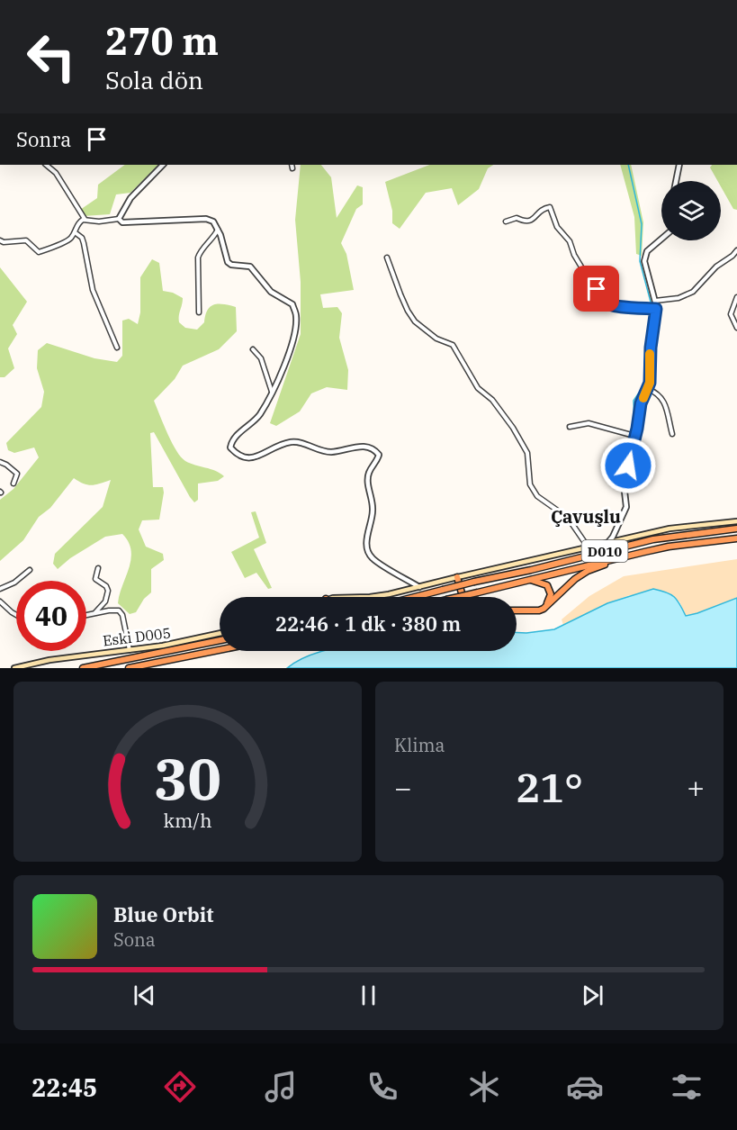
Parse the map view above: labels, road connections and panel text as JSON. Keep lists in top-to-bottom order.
{
  "streets": {
    "highway": ["D010"],
    "main road": ["Eski D005"]
  },
  "districts": ["Çavuşlu"],
  "page": {
    "turn": ["270 m", "Sola dön"],
    "then": "Sonra",
    "limit": "40",
    "trip": "22:46 · 1 dk · 380 m",
    "tile": "Klima",
    "heat": ["−", "21°", "+"],
    "song": ["Blue Orbit", "Sona"],
    "tabs": "22:45",
    "gauge": ["30", "km/h"]
  }
}
